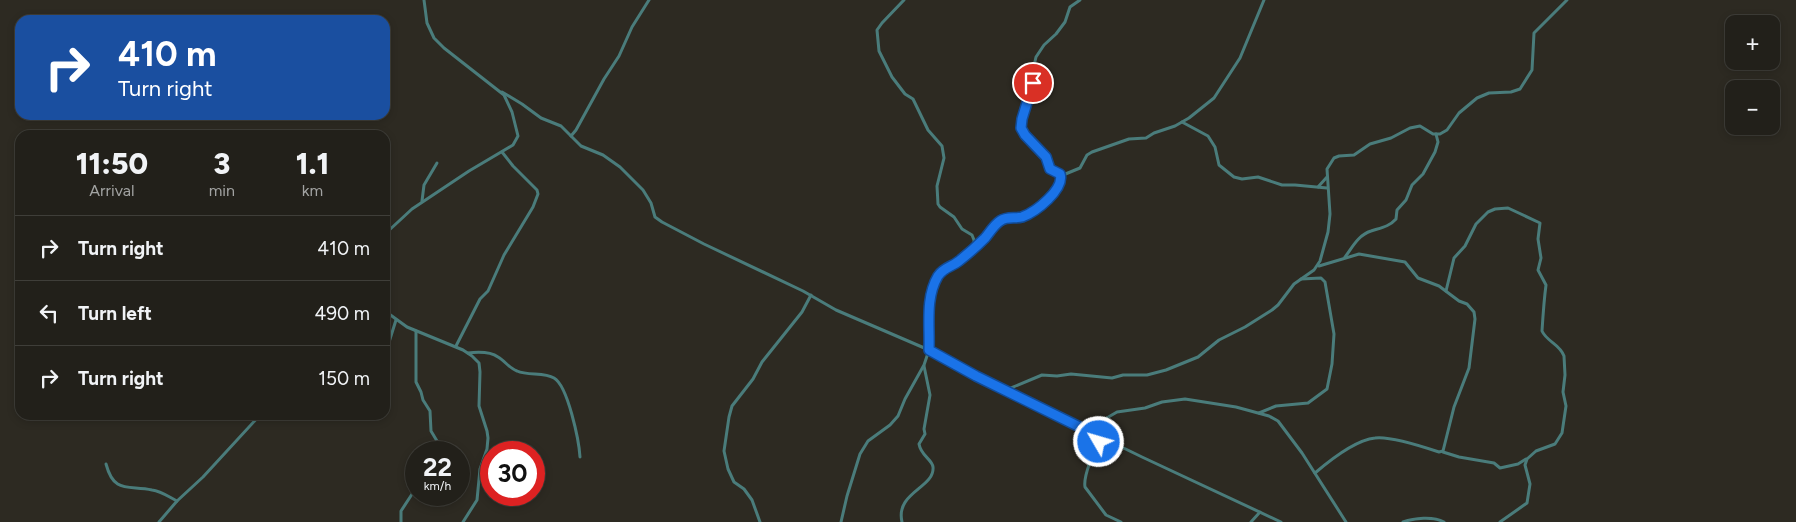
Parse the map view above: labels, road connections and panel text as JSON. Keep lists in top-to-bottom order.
{
  "page": {
    "map_buttons": ["+", "−"],
    "turn": ["410 m", "Turn right"],
    "eta": [
      "11:50",
      "Arrival",
      "3",
      "min",
      "1.1",
      "km"
    ],
    "list": [
      {
        "name": "Turn right",
        "value": "410 m"
      },
      {
        "name": "Turn left",
        "value": "490 m"
      },
      {
        "name": "Turn right",
        "value": "150 m"
      }
    ],
    "speed": "22 km/h",
    "limit": "30"
  }
}
